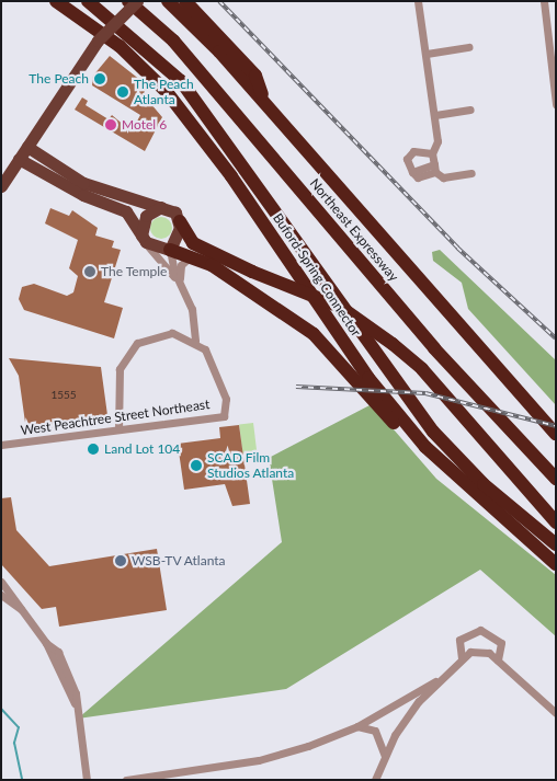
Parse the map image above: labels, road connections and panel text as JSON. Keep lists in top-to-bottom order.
{
  "streets": {
    "highway": ["Northeast Expressway", "Buford-Spring Connector"],
    "street": ["West Peachtree Street Northeast"]
  },
  "places": [
    "The Peach",
    "The Peach Atlanta",
    "Motel 6",
    "The Temple",
    "Land Lot 104",
    "SCAD Film Studios Atlanta",
    "WSB-TV Atlanta"
  ],
  "house_numbers": ["1555"]
}
